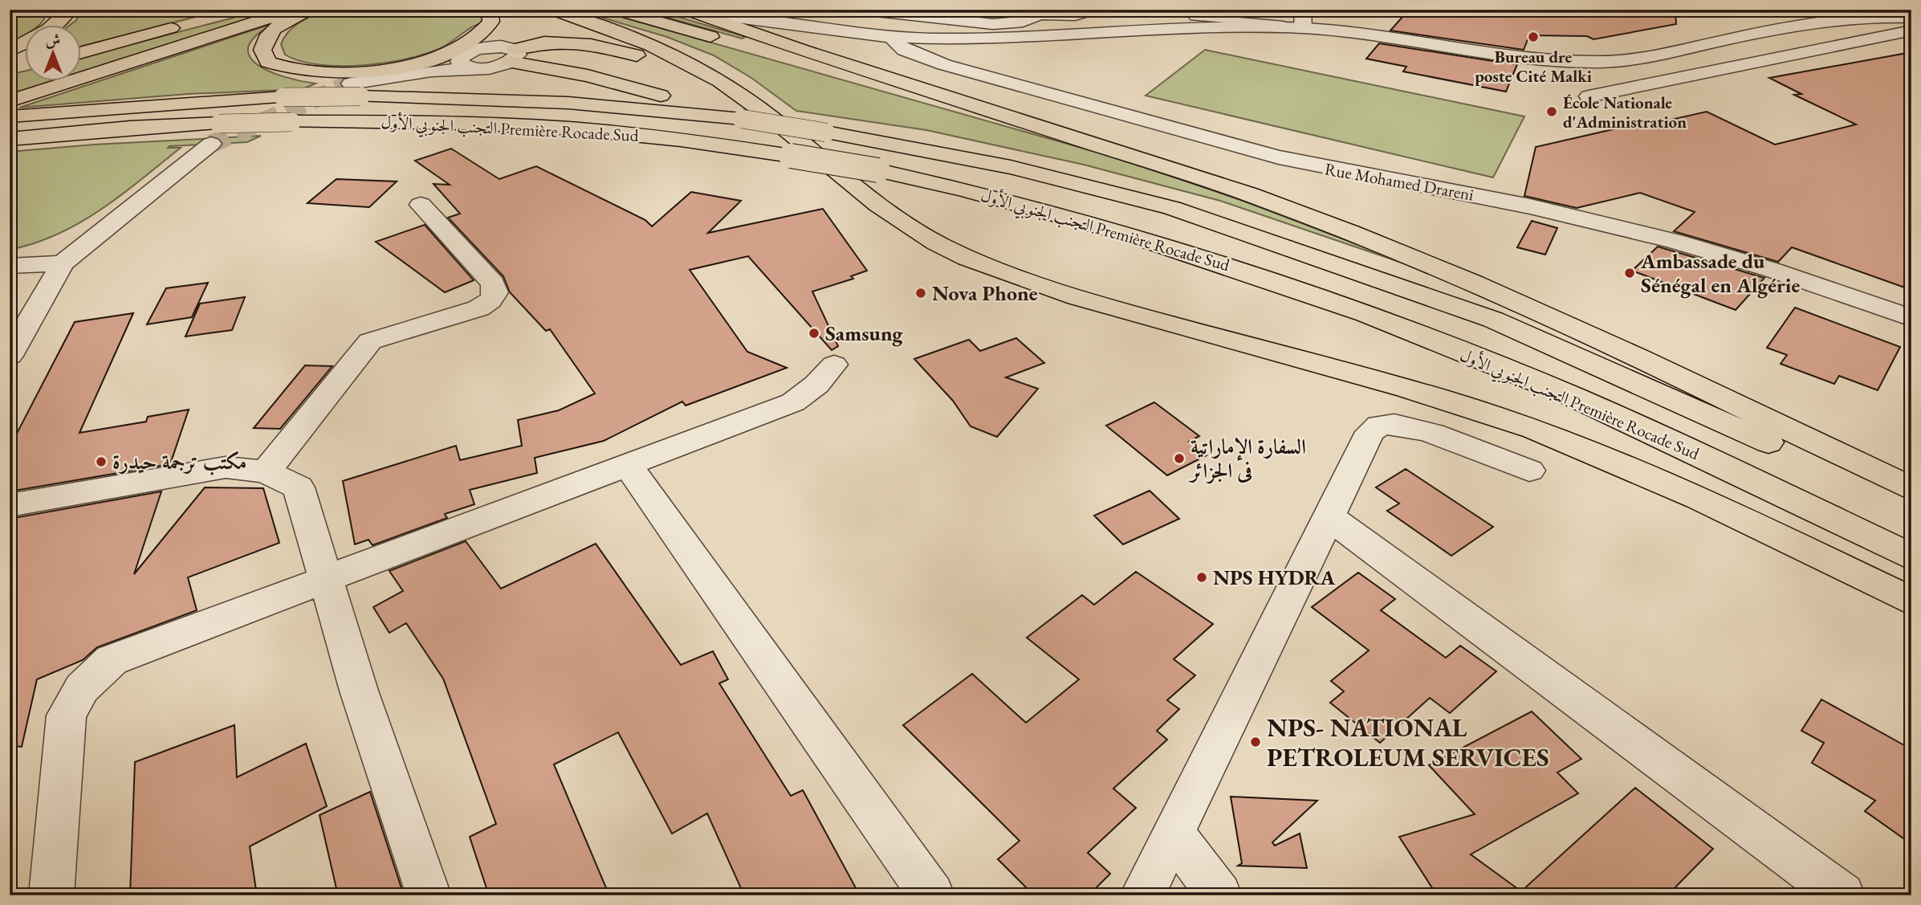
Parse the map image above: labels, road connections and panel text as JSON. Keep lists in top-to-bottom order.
{
  "streets": {
    "highway": ["التجنب الجنوبي الأول Première Rocade Sud"],
    "street": ["Rue Mohamed Drareni"]
  },
  "places": [
    "Bureau dre poste Cité Malki",
    "École Nationale d'Administration",
    "Ambassade du Sénégal en Algérie",
    "Nova Phone",
    "Samsung",
    "السفارة الإماراتية فى الجزائر",
    "مكتب ترجمة حيدرة",
    "NPS HYDRA",
    "NPS- NATIONAL PETROLEUM SERVICES"
  ],
  "north": "top"
}
